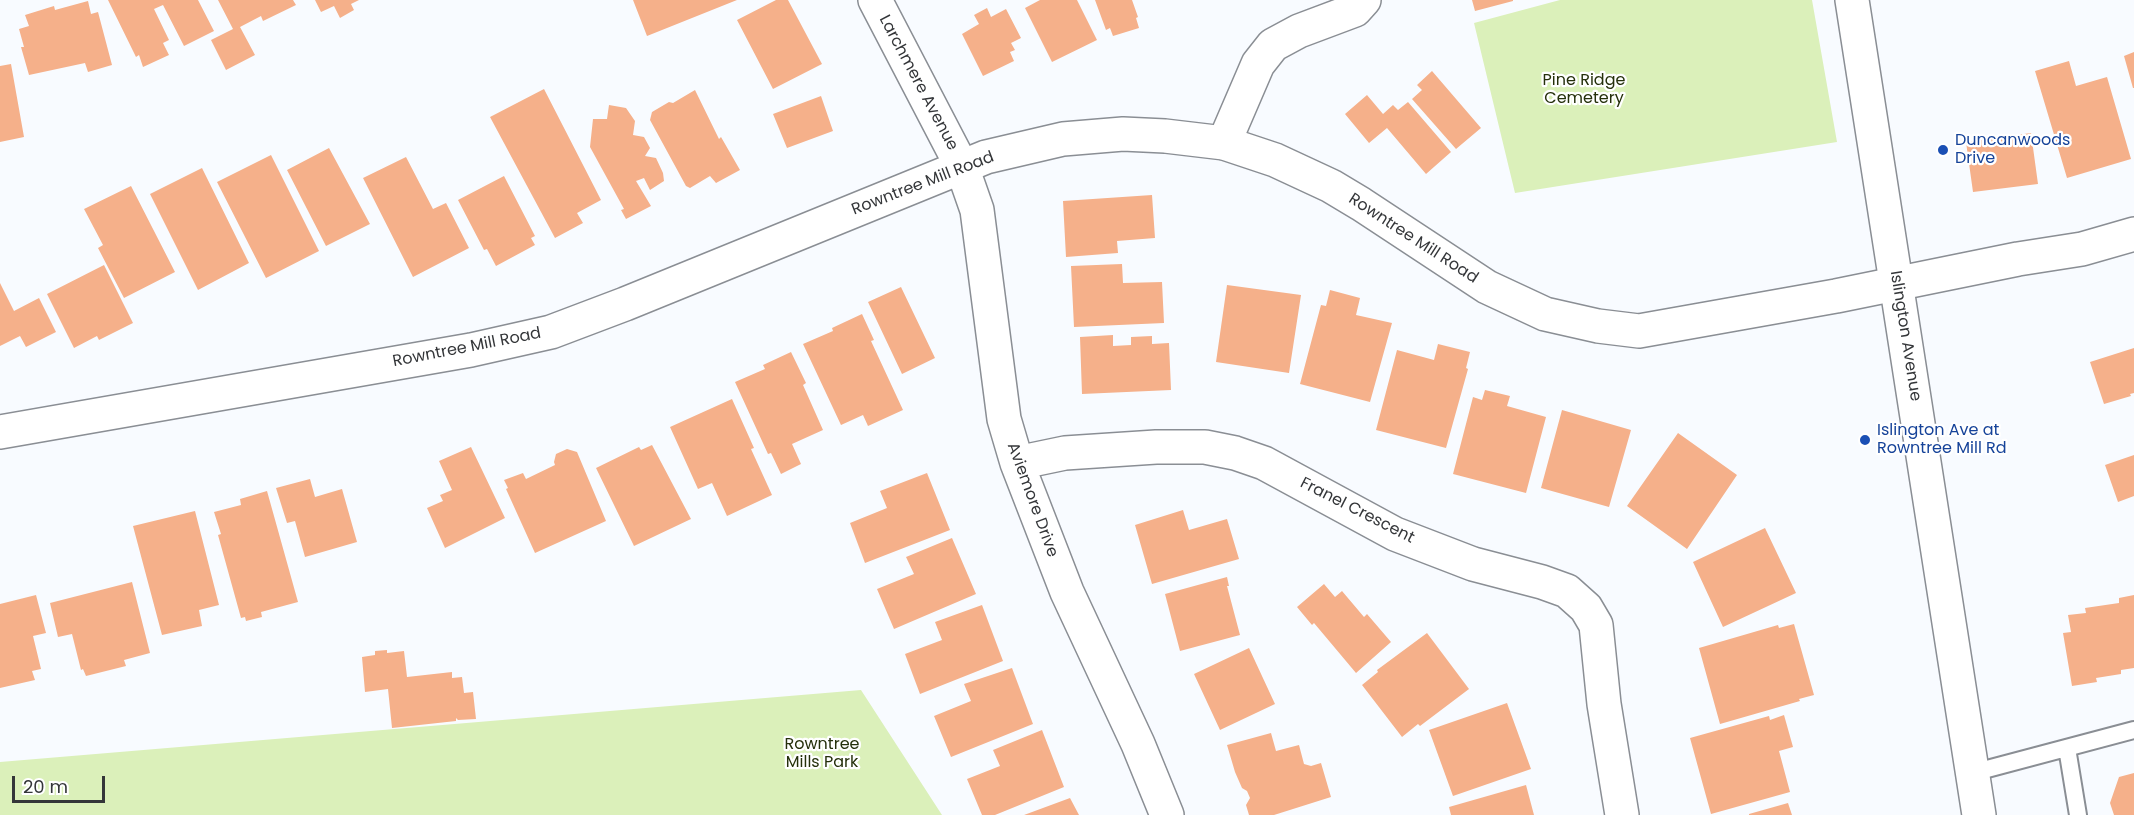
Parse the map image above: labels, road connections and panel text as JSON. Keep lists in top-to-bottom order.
{
  "streets": {
    "street": [
      "Larchmere Avenue",
      "Rowntree Mill Road",
      "Islington Avenue",
      "Aviemore Drive",
      "Franel Crescent"
    ]
  },
  "crossings": [
    ["Larchmere Avenue", "Rowntree Mill Road"],
    ["Larchmere Avenue", "Aviemore Drive"],
    ["Rowntree Mill Road", "Islington Avenue"],
    ["Rowntree Mill Road", "Aviemore Drive"],
    ["Aviemore Drive", "Franel Crescent"]
  ],
  "parks": ["Pine Ridge Cemetery", "Rowntree Mills Park"],
  "places": ["Duncanwoods Drive", "Islington Ave at Rowntree Mill Rd"],
  "scale_bar": "20 m"
}
